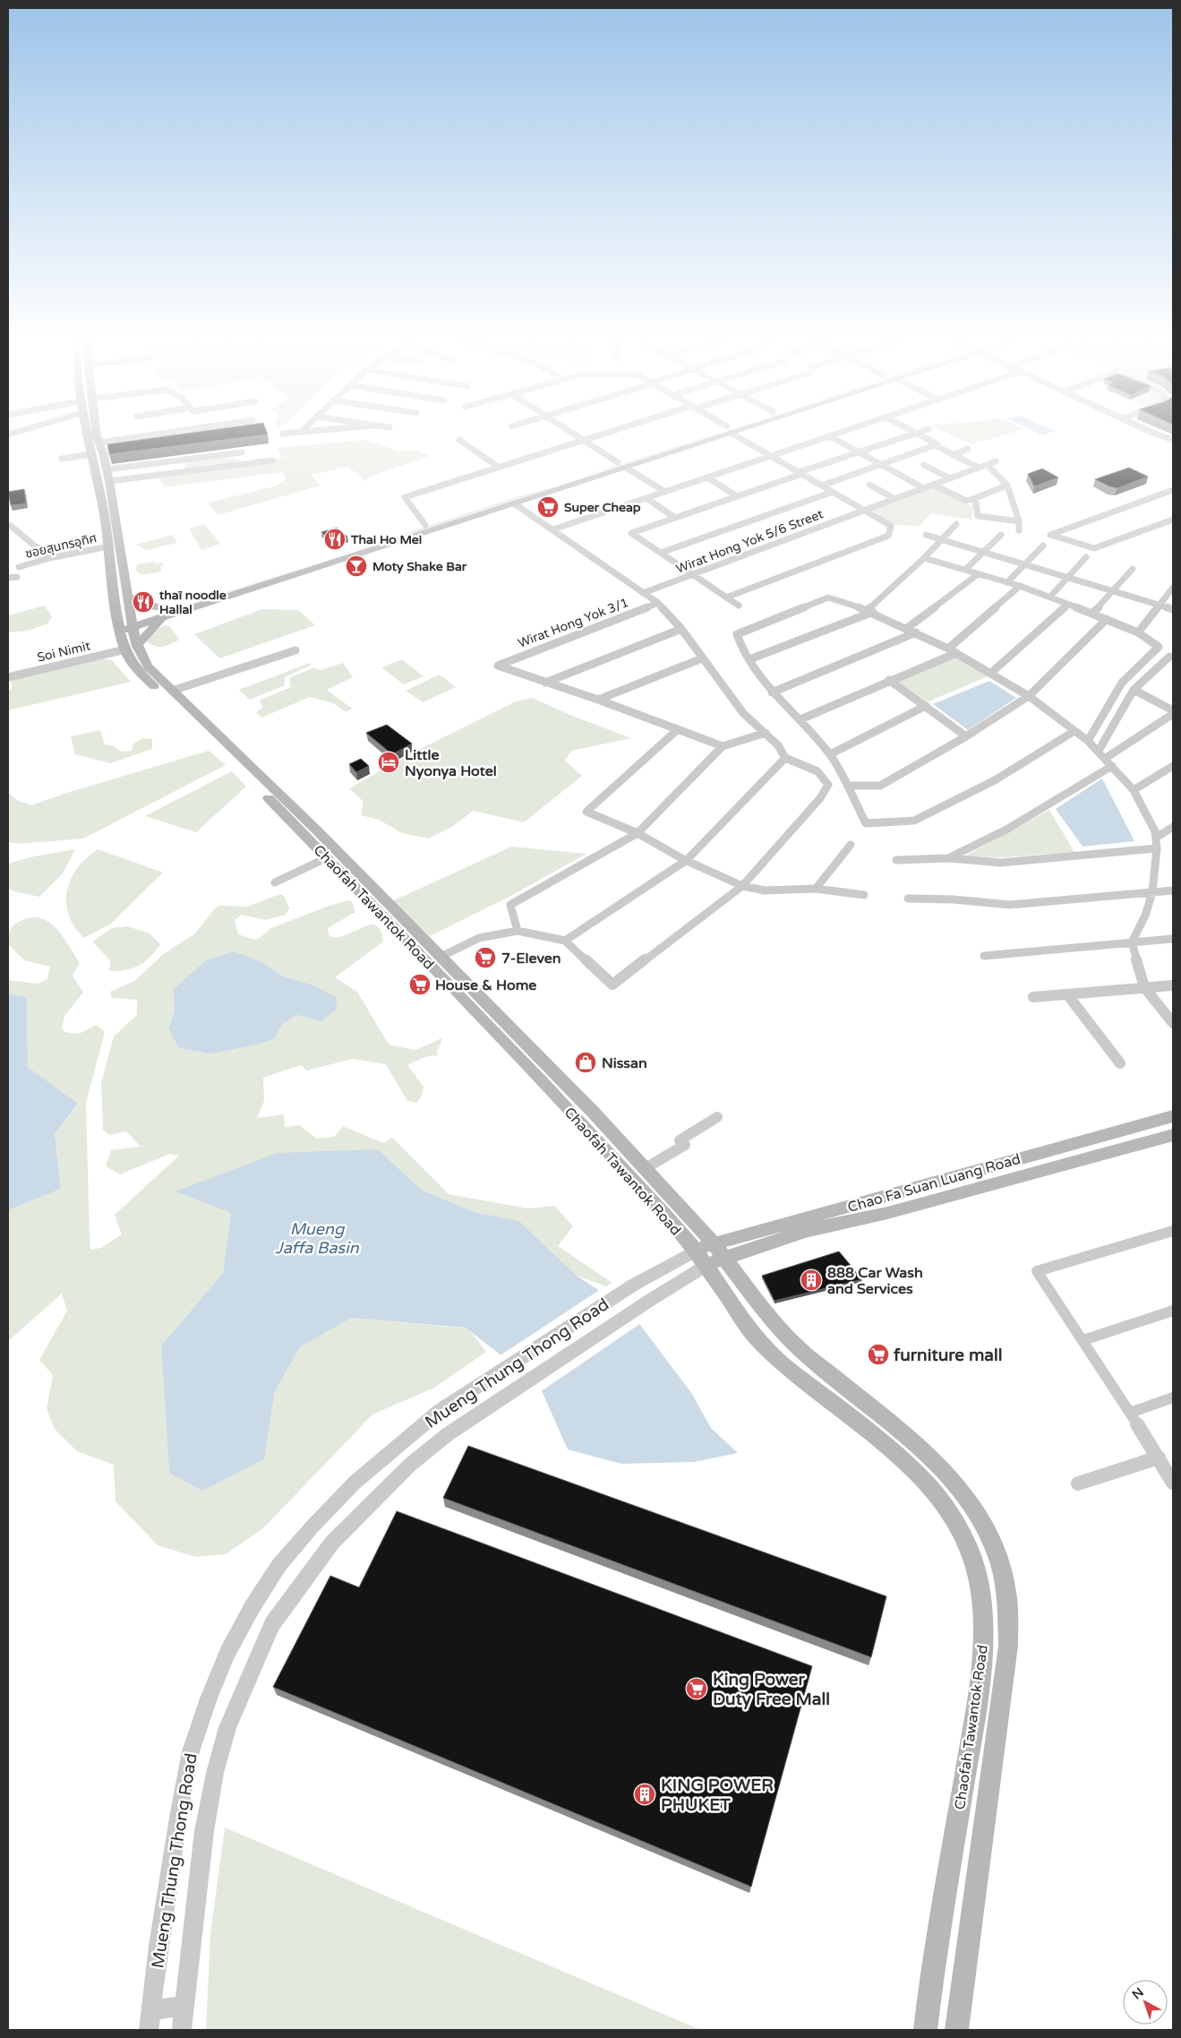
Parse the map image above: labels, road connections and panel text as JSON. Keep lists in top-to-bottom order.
{
  "streets": {
    "main road": ["Chaofah Tawantok Road", "Chao Fa Suan Luang Road"],
    "street": [
      "Wirat Hong Yok 5/6 Street",
      "ซอยสุนทรอุทิศ",
      "Wirat Hong Yok 3/1",
      "Soi Nimit",
      "Mueng Thung Thong Road"
    ]
  },
  "crossings": [
    ["ซอยสุนทรอุทิศ", "Chaofah Tawantok Road"],
    ["Soi Nimit", "Chaofah Tawantok Road"],
    ["Chaofah Tawantok Road", "Chao Fa Suan Luang Road"],
    ["Chaofah Tawantok Road", "Mueng Thung Thong Road"],
    ["Chao Fa Suan Luang Road", "Mueng Thung Thong Road"]
  ],
  "water": ["Mueng Jaffa Basin"],
  "places": {
    "supermarket": [
      "Super Cheap",
      "7-Eleven",
      "House & Home",
      "furniture mall",
      "King Power Duty Free Mall"
    ],
    "restaurant": ["Thai Ho Mei", "thaï noodle Hallal"],
    "bar": ["Moty Shake Bar"],
    "hotel": ["Little Nyonya Hotel"],
    "shop": ["Nissan"],
    "building": ["888 Car Wash and Services", "KING POWER PHUKET"]
  },
  "north": "top left"
}
